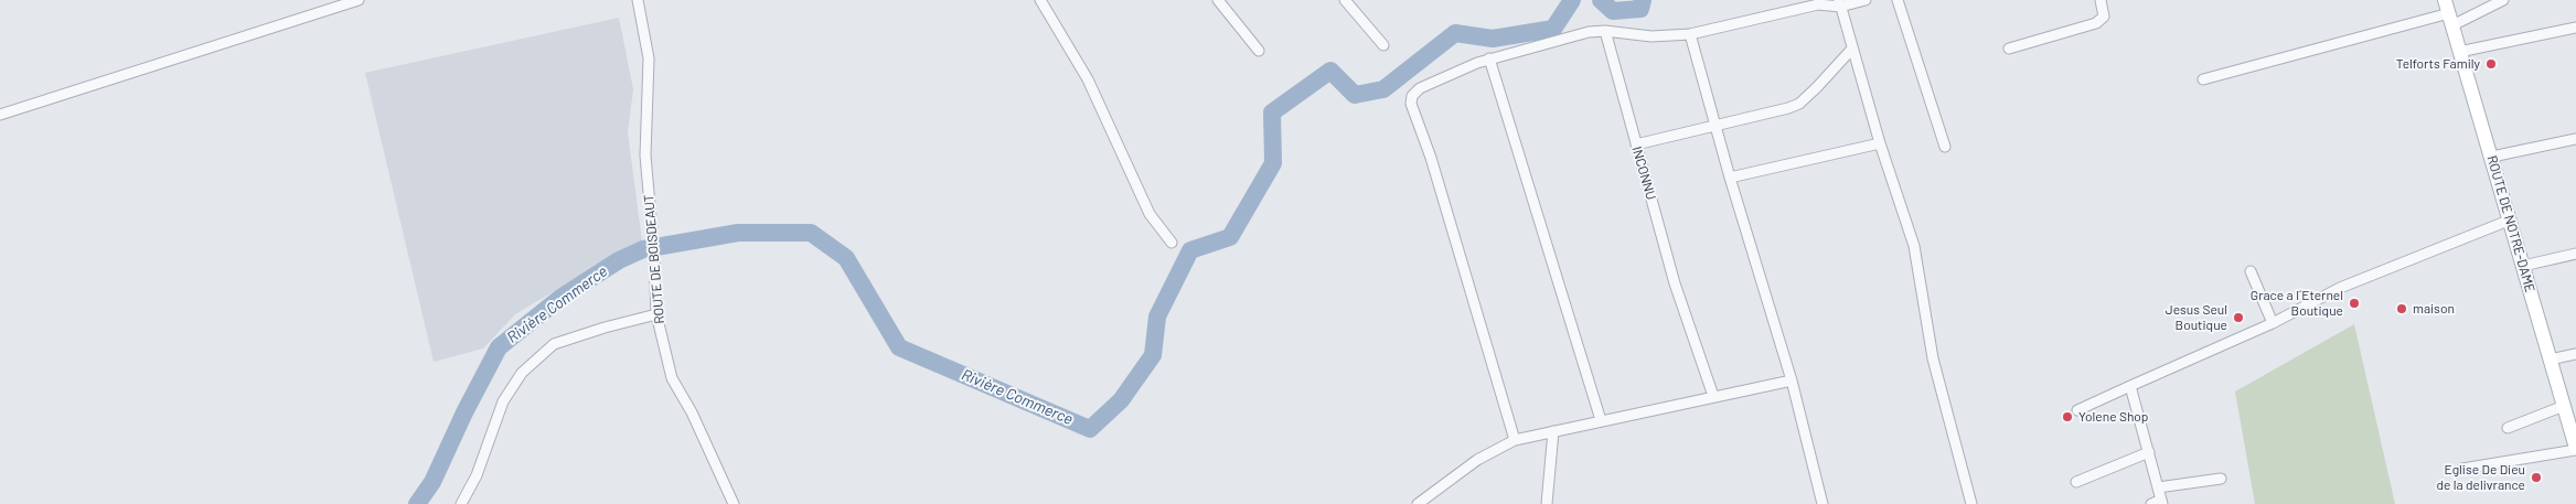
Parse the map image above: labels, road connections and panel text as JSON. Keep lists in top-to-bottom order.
{
  "streets": {
    "street": ["INCONNU", "ROUTE DE NOTRE-DAME", "ROUTE DE BOISDEAUT"]
  },
  "water": ["Rivière Commerce"],
  "places": [
    "Telforts Family",
    "Grace a l´Eternel Boutique",
    "maison",
    "Jesus Seul Boutique",
    "Yolene Shop",
    "Eglise De Dieu de la delivrance"
  ]
}
